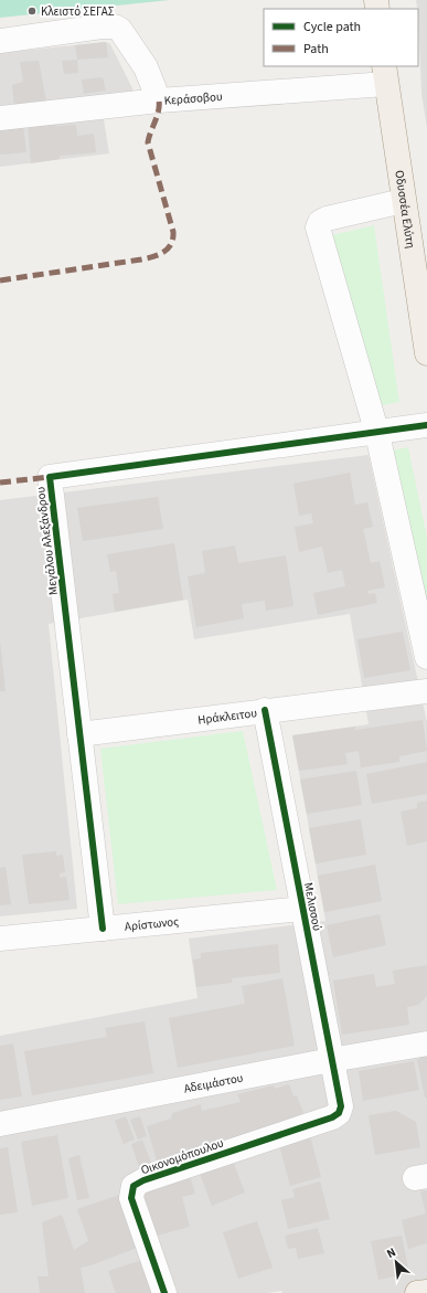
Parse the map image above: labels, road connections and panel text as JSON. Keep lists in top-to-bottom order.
{
  "streets": {
    "main road": ["Οδυσσέα Ελύτη"],
    "street": [
      "Κεράσοβου",
      "Μεγάλου Αλεξάνδρου",
      "Ηράκλειτου",
      "Μελισσού",
      "Αρίστωνος",
      "Αδειμάστου",
      "Οικονομόπουλου"
    ]
  },
  "crossings": [
    ["Κεράσοβου", "Οδυσσέα Ελύτη"],
    ["Μεγάλου Αλεξάνδρου", "Ηράκλειτου"],
    ["Μεγάλου Αλεξάνδρου", "Αρίστωνος"],
    ["Ηράκλειτου", "Μελισσού"],
    ["Μελισσού", "Αρίστωνος"],
    ["Μελισσού", "Αδειμάστου"],
    ["Μελισσού", "Οικονομόπουλου"]
  ],
  "places": ["Κλειστό ΣΕΓΑΣ"],
  "legend": ["Cycle path", "Path"],
  "north": "top left"
}
